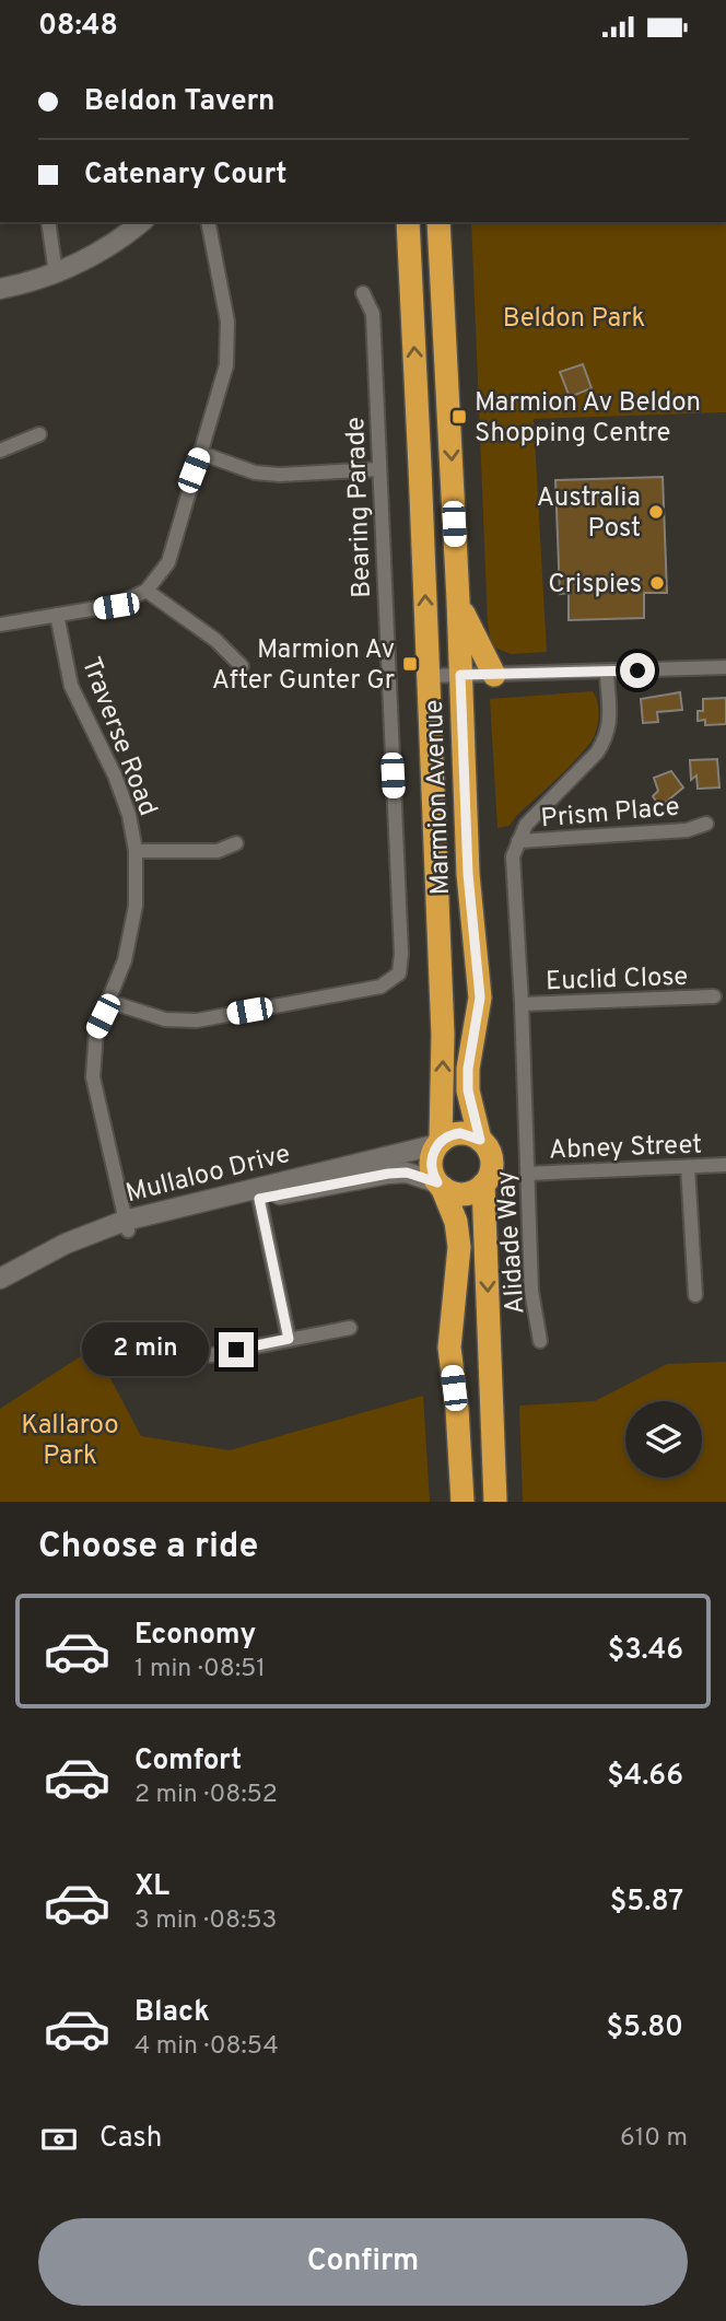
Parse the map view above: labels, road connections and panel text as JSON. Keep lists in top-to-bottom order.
{
  "streets": {
    "highway": ["Marmion Avenue"],
    "main road": ["Mullaloo Drive"],
    "street": [
      "Bearing Parade",
      "Traverse Road",
      "Prism Place",
      "Euclid Close",
      "Abney Street",
      "Alidade Way"
    ]
  },
  "crossings": [
    ["Bearing Parade", "Traverse Road"],
    ["Traverse Road", "Mullaloo Drive"],
    ["Marmion Avenue", "Mullaloo Drive"],
    ["Prism Place", "Alidade Way"],
    ["Euclid Close", "Alidade Way"],
    ["Abney Street", "Alidade Way"]
  ],
  "parks": ["Beldon Park", "Kallaroo Park"],
  "places": {
    "transit": ["Marmion Av Beldon Shopping Centre", "Marmion Av After Gunter Gr"],
    "other": ["Australia Post", "Crispies"]
  },
  "page": {
    "status": "08:48",
    "banner": ["Beldon Tavern", "Catenary Court"],
    "bubble": "2 min",
    "heading": "Choose a ride",
    "list": [
      {
        "name": "Economy",
        "note": "1 min · 08:51",
        "value": "$3.46"
      },
      {
        "name": "Comfort",
        "note": "2 min · 08:52",
        "value": "$4.66"
      },
      {
        "name": "XL",
        "note": "3 min · 08:53",
        "value": "$5.87"
      },
      {
        "name": "Black",
        "note": "4 min · 08:54",
        "value": "$5.80"
      }
    ],
    "pay": ["Cash", "610 m"],
    "buttons": "Confirm"
  }
}
